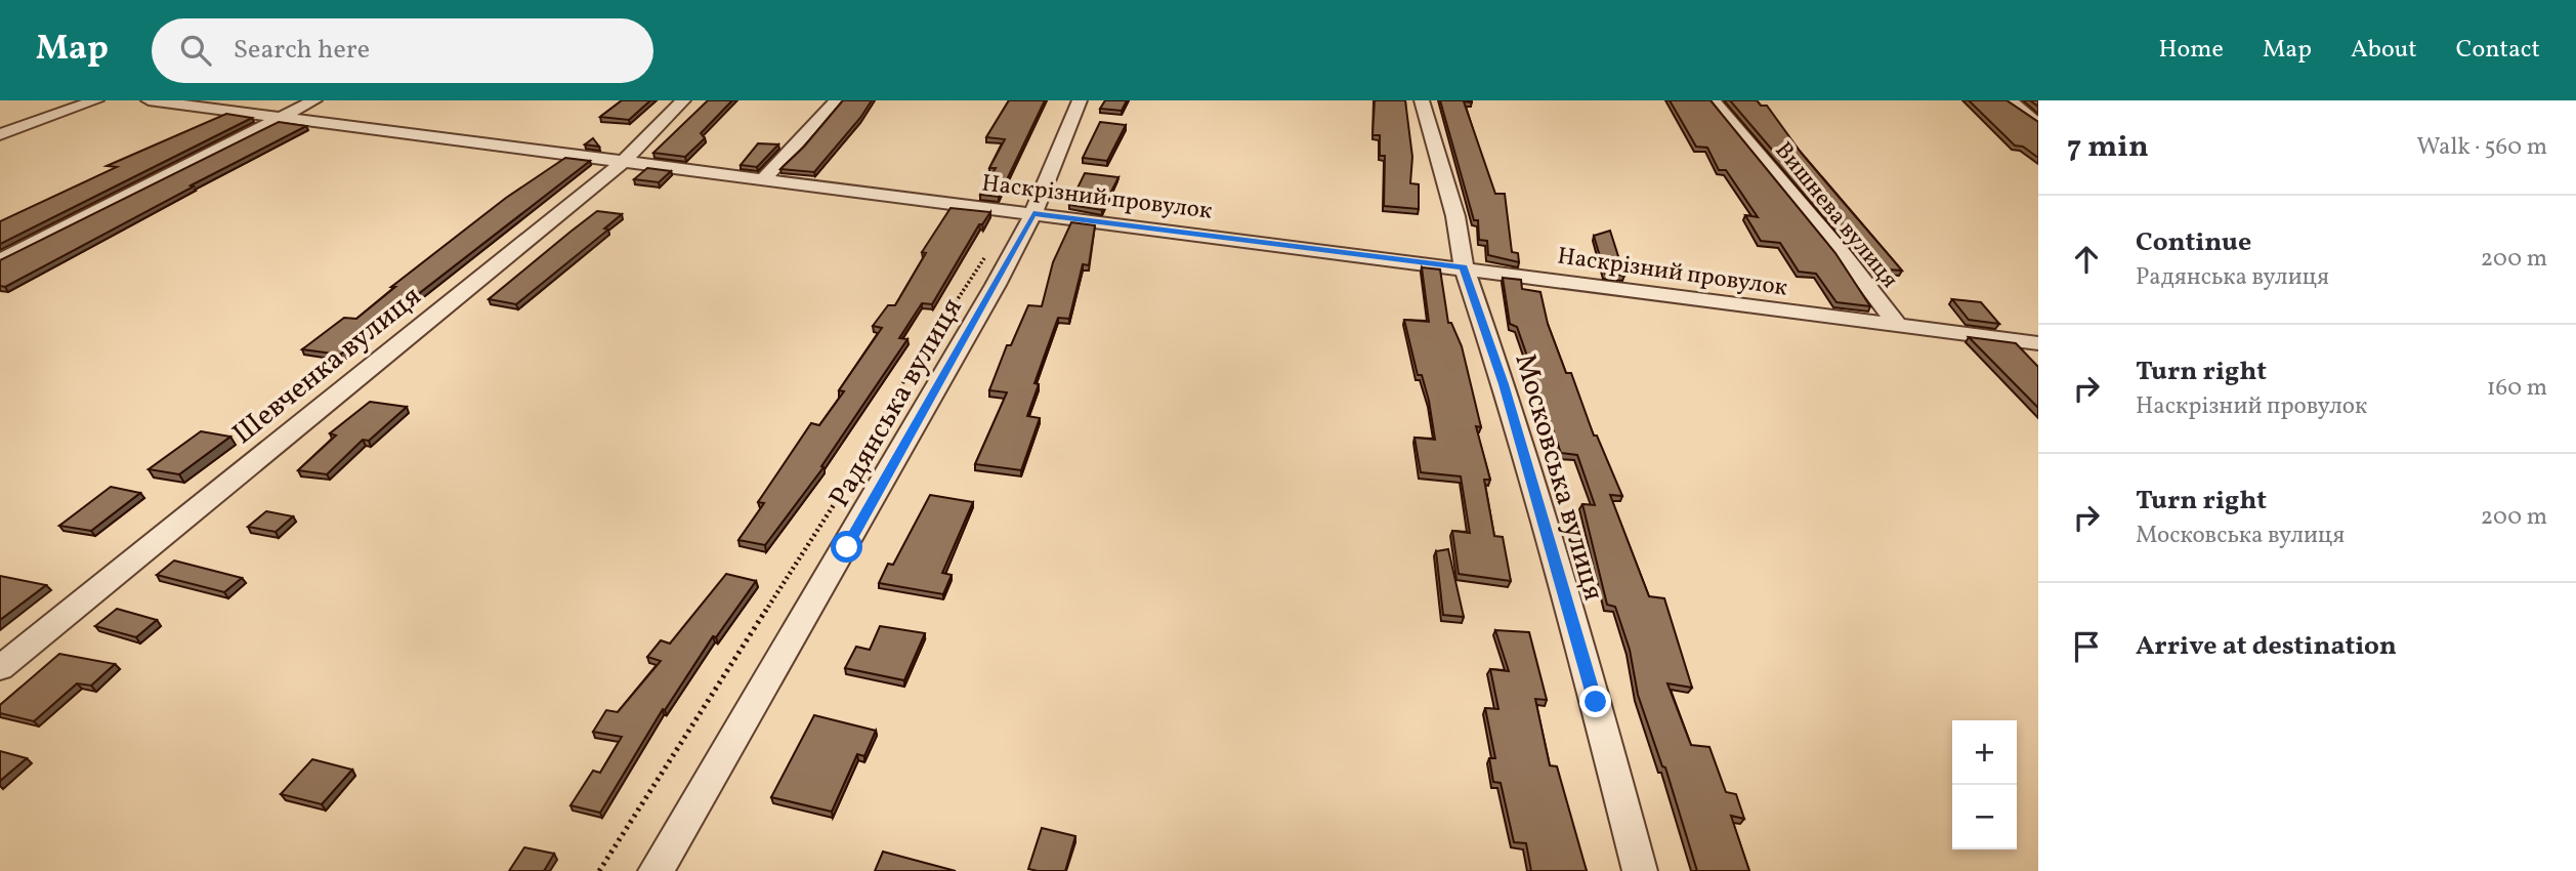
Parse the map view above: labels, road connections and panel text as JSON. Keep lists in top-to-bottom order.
{
  "streets": {
    "street": [
      "Наскрізний провулок",
      "Вишнева вулиця",
      "Шевченка вулиця",
      "Радянська вулиця",
      "Московська вулиця"
    ]
  },
  "crossings": [
    ["Наскрізний провулок", "Вишнева вулиця"],
    ["Наскрізний провулок", "Шевченка вулиця"],
    ["Наскрізний провулок", "Радянська вулиця"],
    ["Наскрізний провулок", "Московська вулиця"]
  ],
  "page": {
    "header": "Map",
    "search": "Search here",
    "nav": [
      "Home",
      "Map",
      "About",
      "Contact"
    ],
    "heading": ["7 min", "Walk · 560 m"],
    "list": [
      ["Continue", "Радянська вулиця", "200 m"],
      ["Turn right", "Наскрізний провулок", "160 m"],
      ["Turn right", "Московська вулиця", "200 m"],
      "Arrive at destination"
    ],
    "map_buttons": ["+", "−"]
  }
}
